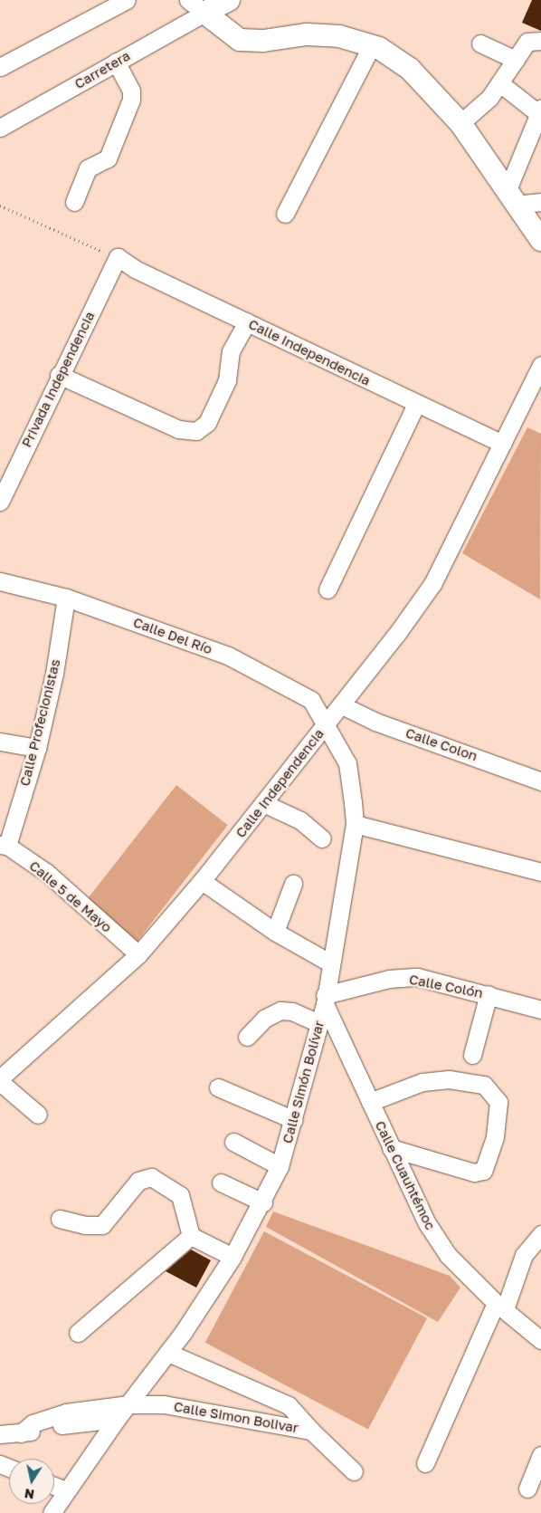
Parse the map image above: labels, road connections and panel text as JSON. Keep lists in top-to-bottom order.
{
  "streets": {
    "street": [
      "Carretera",
      "Calle Independencia",
      "Privada Independencia",
      "Calle Del Río",
      "Calle Profecionistas",
      "Calle Colon",
      "Calle 5 de Mayo",
      "Calle Colón",
      "Calle Simón Bolívar",
      "Calle Cuauhtémoc",
      "Calle Simon Bolivar"
    ]
  },
  "crossings": [
    ["Calle Independencia", "Privada Independencia"],
    ["Calle Independencia", "Calle Del Río"],
    ["Calle Independencia", "Calle Colon"],
    ["Calle Independencia", "Calle 5 de Mayo"],
    ["Calle Independencia", "Calle Simón Bolívar"],
    ["Calle Del Río", "Calle Profecionistas"],
    ["Calle Del Río", "Calle Simón Bolívar"],
    ["Calle Profecionistas", "Calle 5 de Mayo"],
    ["Calle Colón", "Calle Simón Bolívar"],
    ["Calle Colón", "Calle Cuauhtémoc"],
    ["Calle Simón Bolívar", "Calle Cuauhtémoc"],
    ["Calle Simón Bolívar", "Calle Simon Bolivar"]
  ],
  "north": "bottom"
}
